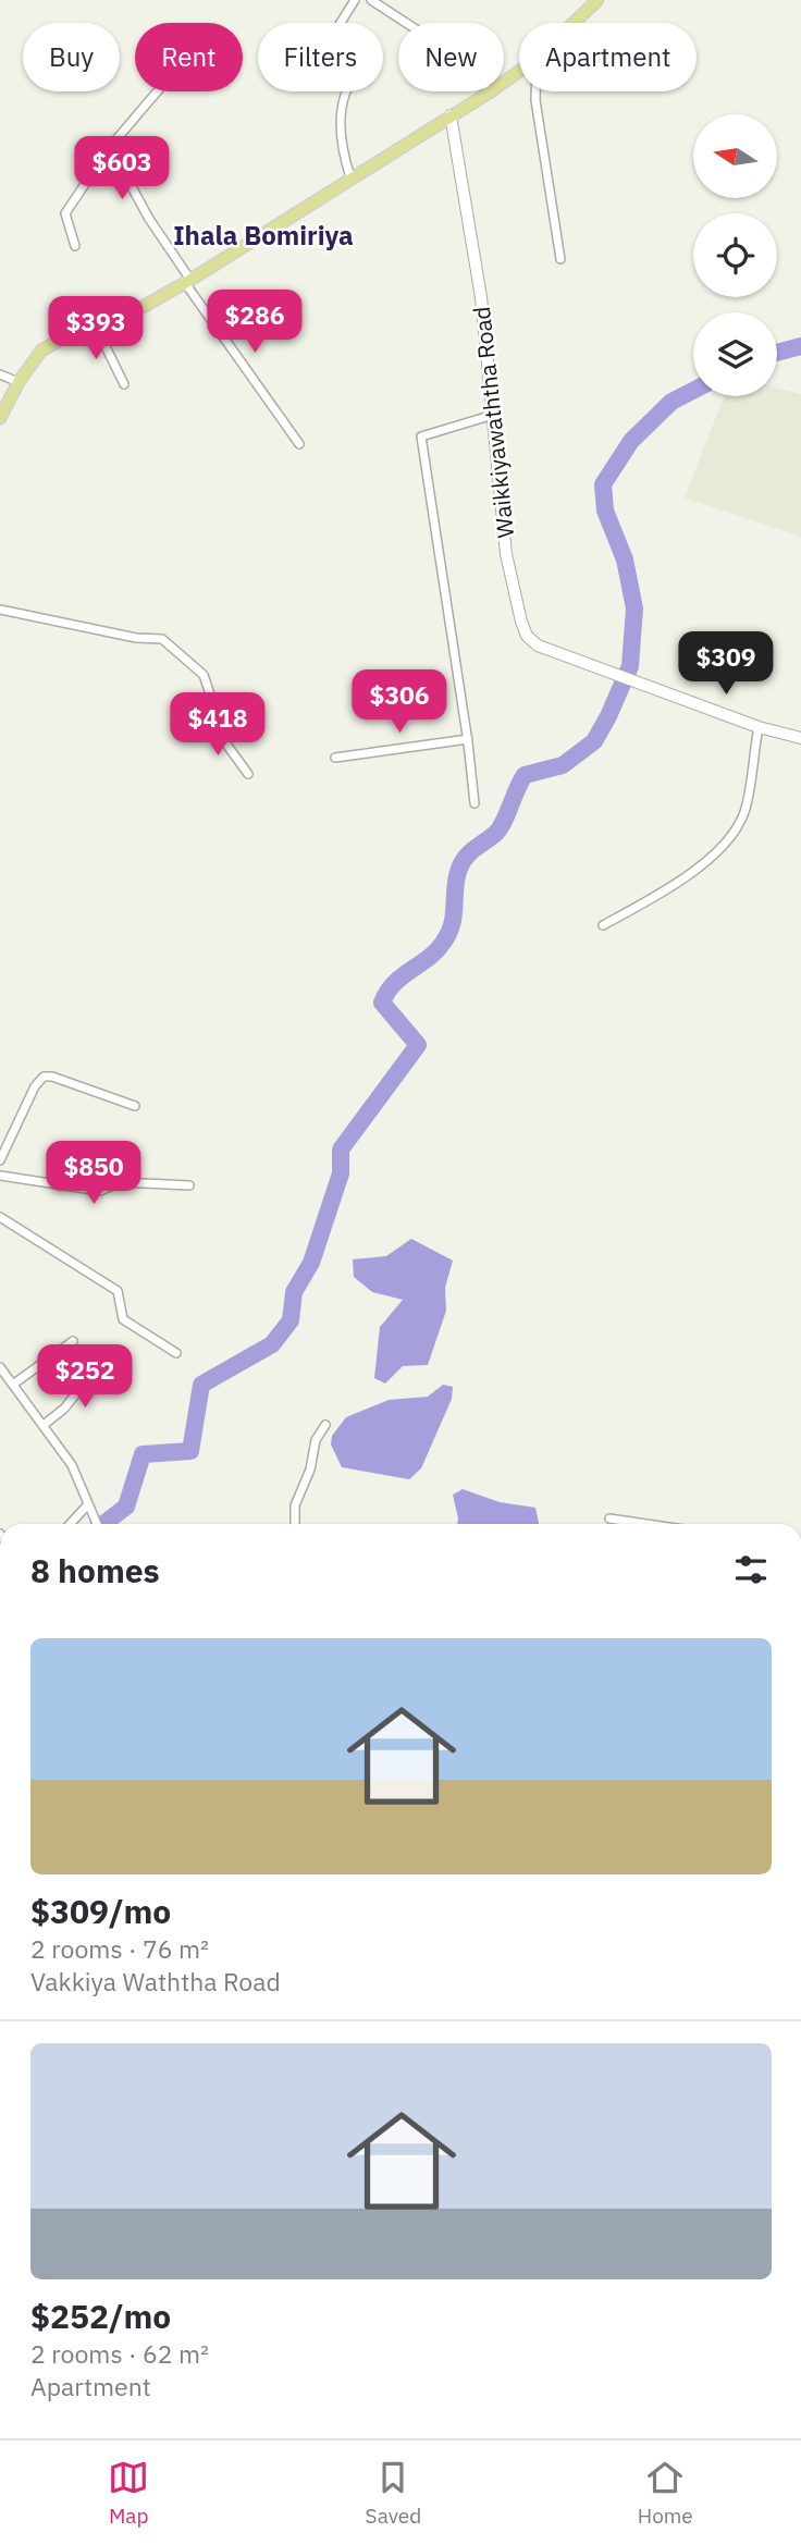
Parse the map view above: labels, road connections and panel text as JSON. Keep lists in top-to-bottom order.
{
  "streets": {
    "street": ["Waikkiyawaththa Road"]
  },
  "districts": ["Ihala Bomiriya"],
  "north": "left",
  "page": {
    "chip": [
      "Buy",
      "Rent",
      "Filters",
      "New",
      "Apartment"
    ],
    "price": [
      "$603",
      "$286",
      "$393",
      "$309",
      "$306",
      "$418",
      "$850",
      "$252"
    ],
    "heading": "8 homes",
    "list": [
      {
        "name": "$309/mo",
        "note": "2 rooms · 76 m² · Vakkiya Waththa Road"
      },
      {
        "name": "$252/mo",
        "note": "2 rooms · 62 m² · Apartment"
      }
    ],
    "tabs": ["Map", "Saved", "Home"]
  }
}
